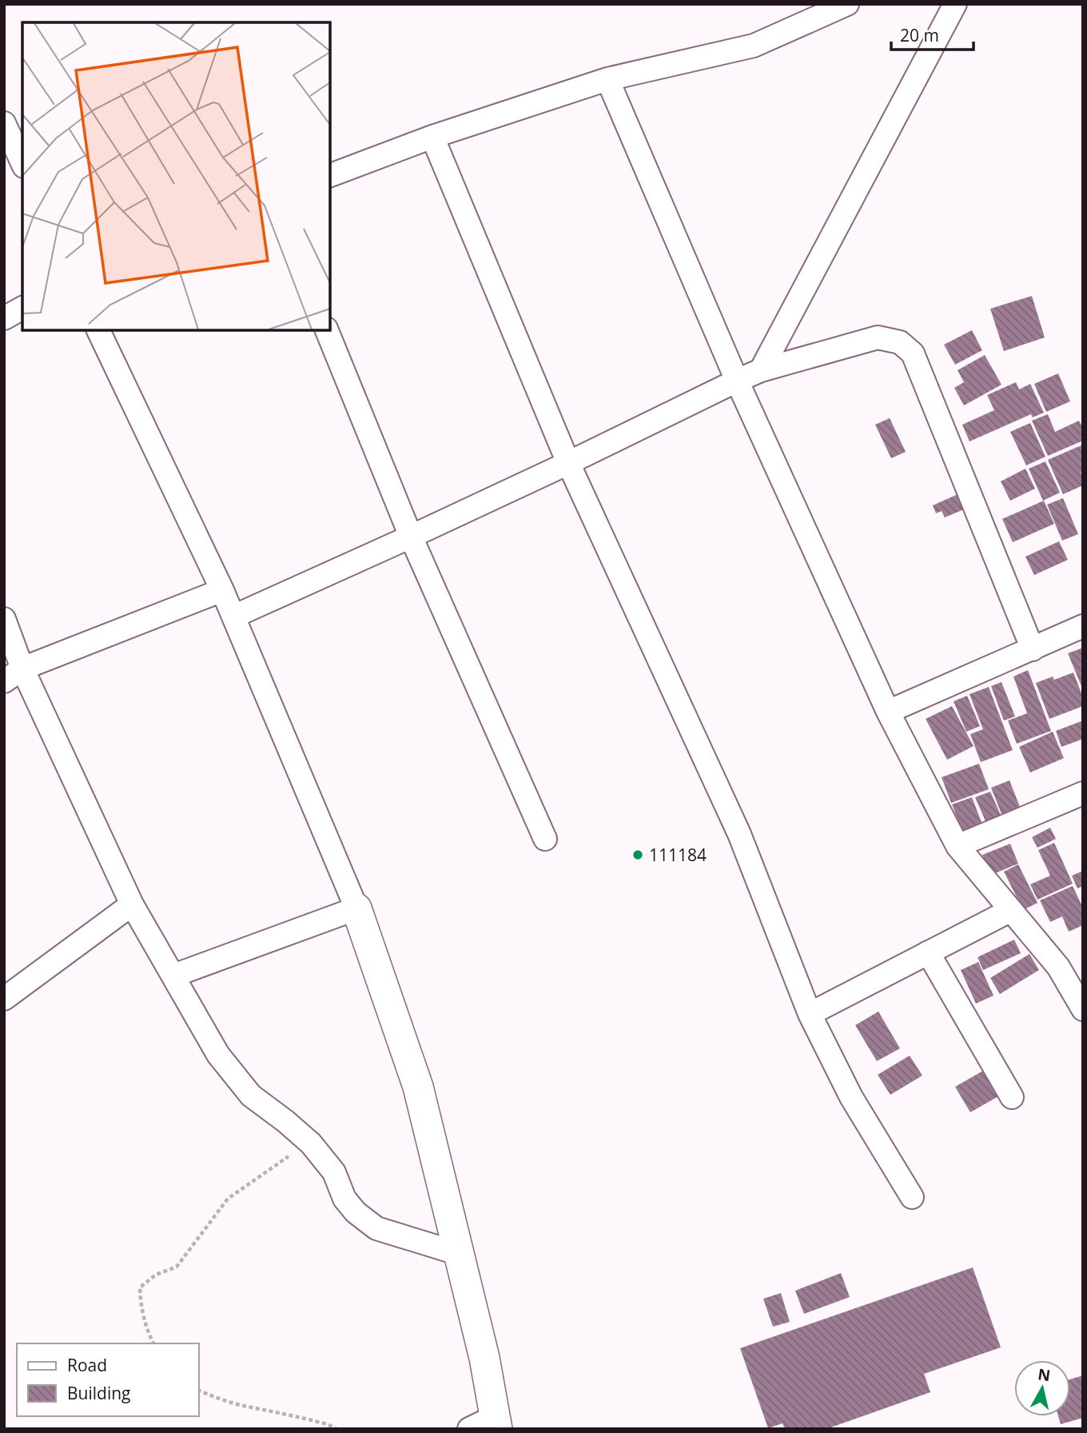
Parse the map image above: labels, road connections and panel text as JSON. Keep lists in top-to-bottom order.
{
  "places": ["111184"],
  "legend": ["Road", "Building"],
  "scale_bar": "20 m",
  "north": "top"
}
